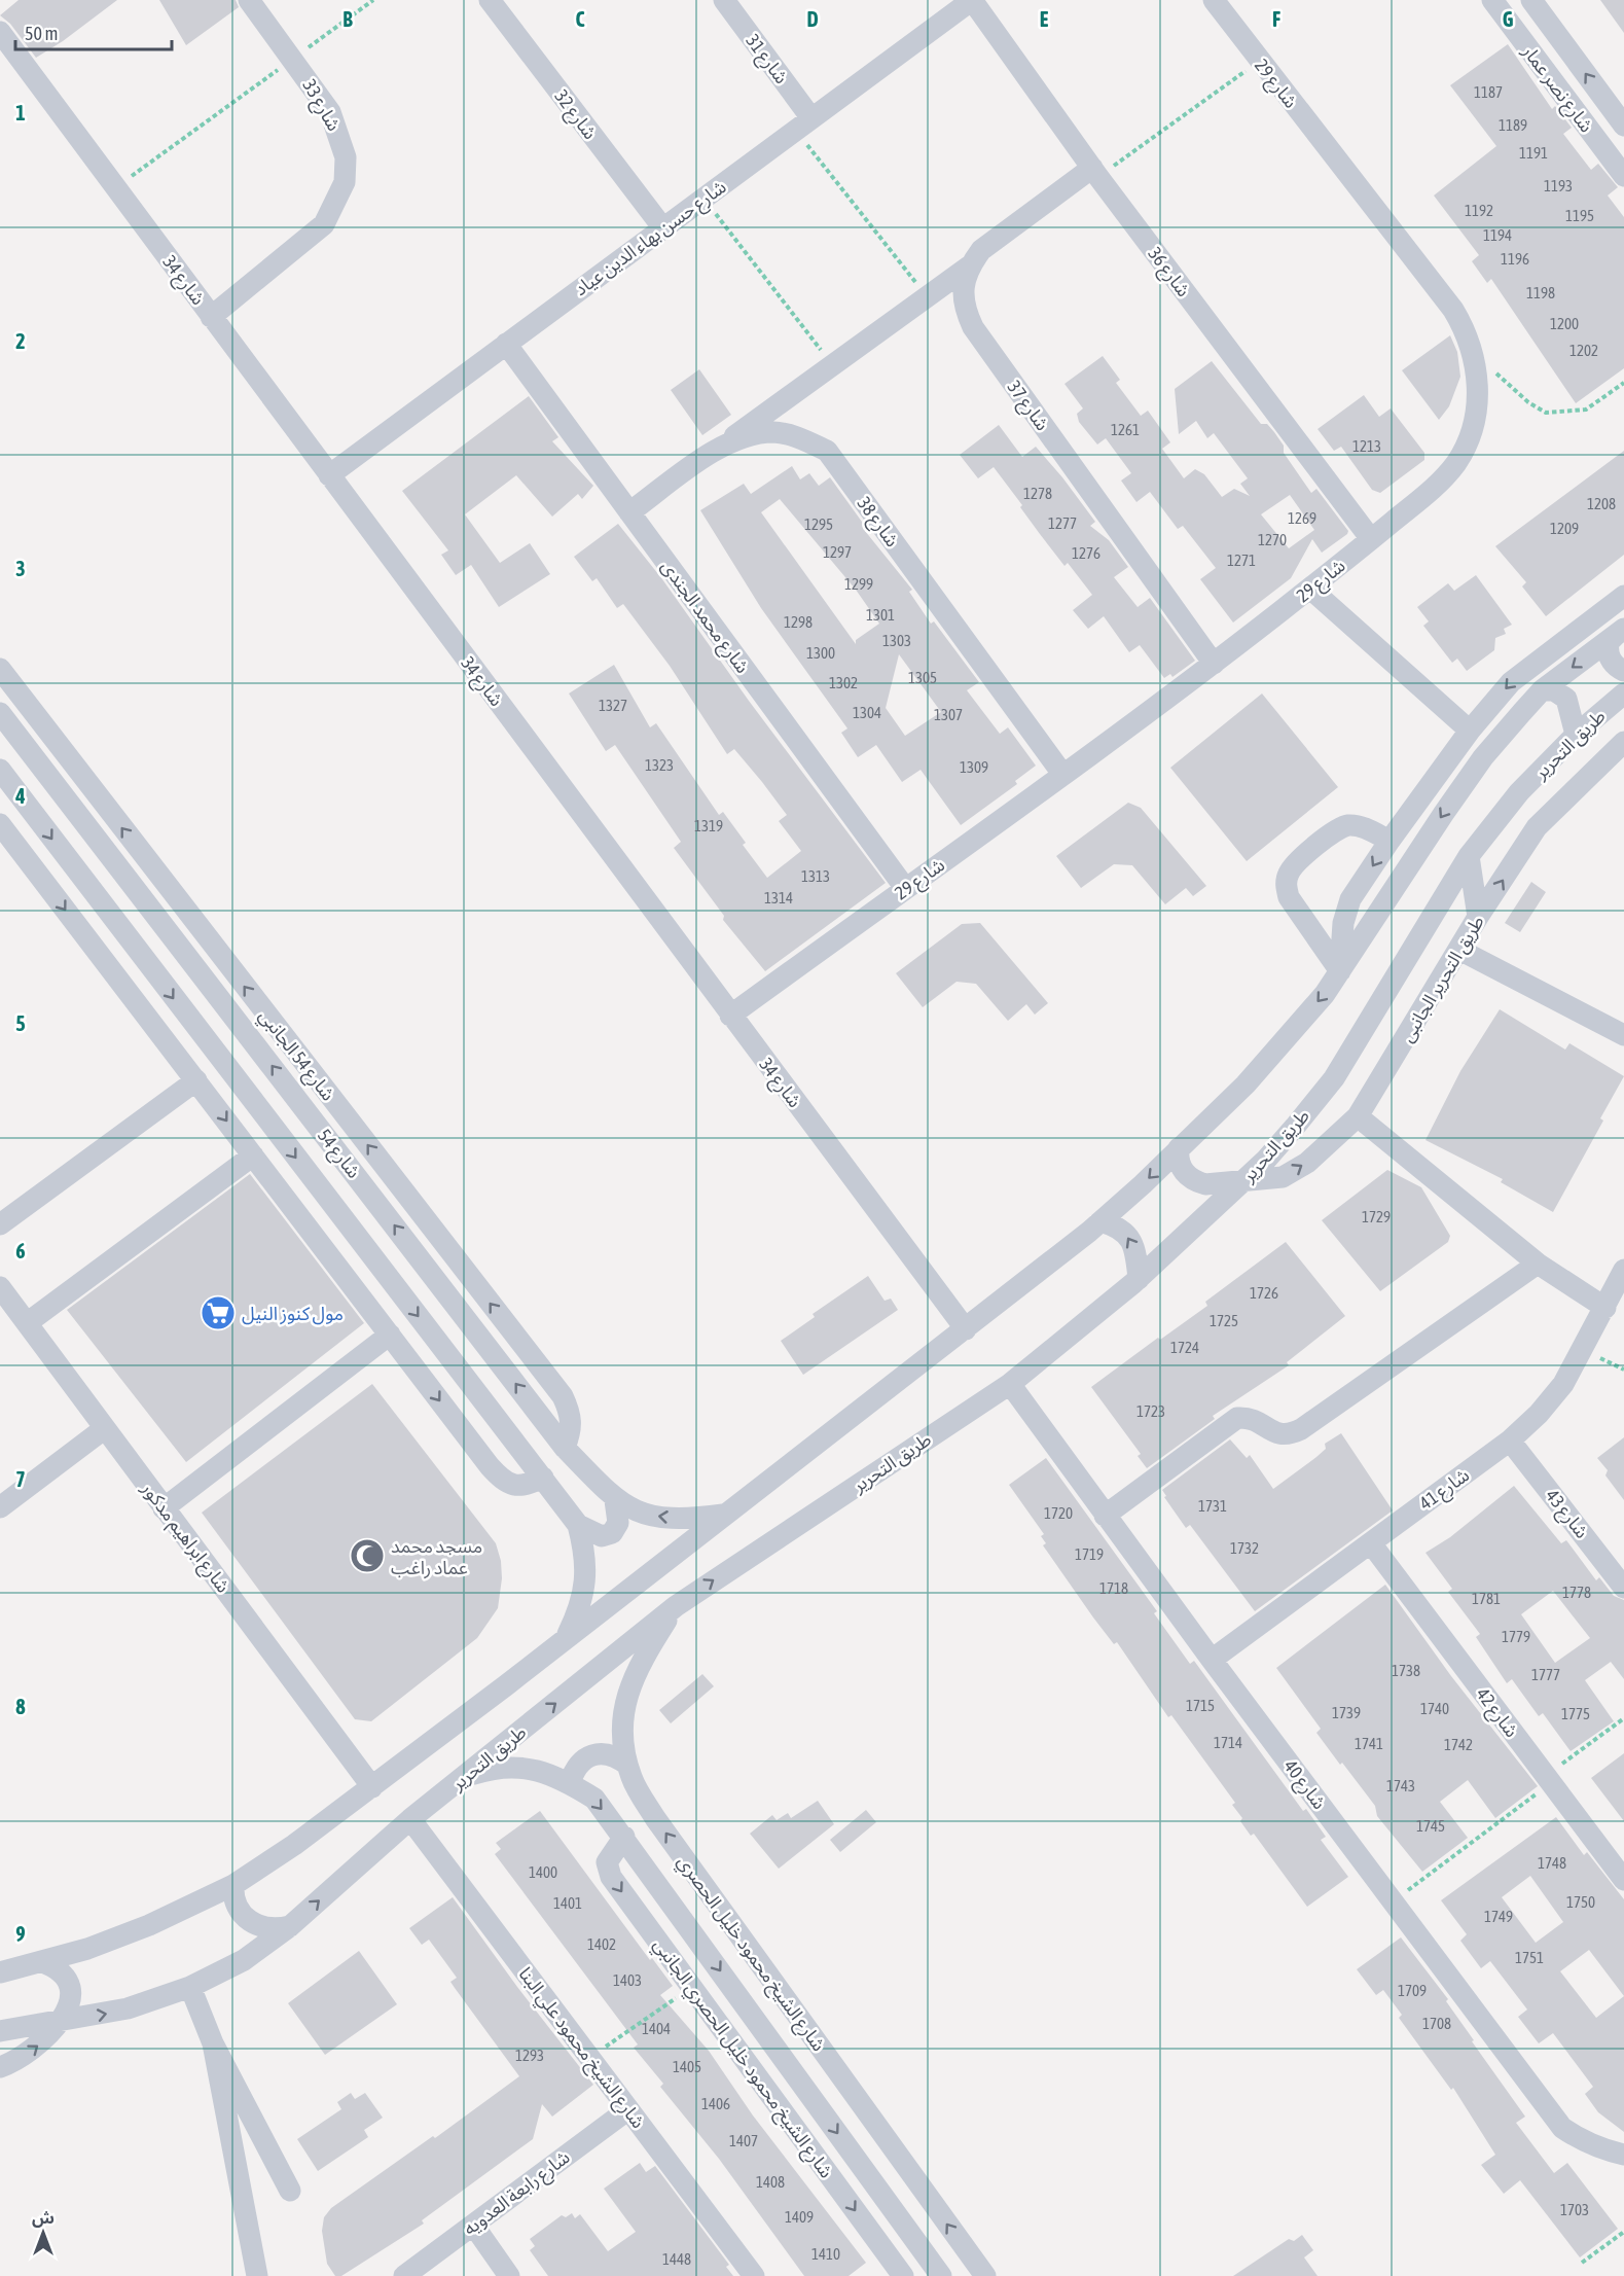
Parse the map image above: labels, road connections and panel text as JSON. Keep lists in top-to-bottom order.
{
  "streets": {
    "street": [
      "شارع 31",
      "شارع 29",
      "شارع نصر عمار",
      "شارع 33",
      "شارع 32",
      "شارع حسن بهاء الدين عياد",
      "شارع 36",
      "شارع 34",
      "شارع 37",
      "شارع 38",
      "شارع محمد الجندى",
      "طريق التحرير",
      "طريق التحرير الجانبى",
      "شارع 54 الجانبي",
      "شارع 54",
      "شارع 41",
      "شارع 43",
      "شارع ابراهيم مدكور",
      "شارع 42",
      "شارع 40",
      "شارع الشيخ محمود خليل الحصري",
      "شارع الشيخ محمود علي البنا",
      "شارع الشيخ محمود خليل الحصري الجانبي",
      "شارع رابعة العدويه"
    ]
  },
  "crossings": [
    ["شارع 31", "شارع حسن بهاء الدين عياد"],
    ["شارع 29", "شارع 36"],
    ["شارع 29", "شارع 34"],
    ["شارع 29", "شارع 37"],
    ["شارع 29", "شارع 38"],
    ["شارع 29", "شارع محمد الجندى"],
    ["شارع 33", "شارع 34"],
    ["شارع 32", "شارع حسن بهاء الدين عياد"],
    ["شارع حسن بهاء الدين عياد", "شارع 36"],
    ["شارع حسن بهاء الدين عياد", "شارع 34"],
    ["شارع حسن بهاء الدين عياد", "شارع محمد الجندى"],
    ["شارع 38", "شارع محمد الجندى"],
    ["طريق التحرير", "طريق التحرير الجانبى"],
    ["طريق التحرير", "شارع 40"],
    ["طريق التحرير", "شارع الشيخ محمود خليل الحصري"],
    ["طريق التحرير", "شارع الشيخ محمود علي البنا"],
    ["شارع 54 الجانبي", "شارع 54"],
    ["شارع 41", "شارع 43"],
    ["شارع 41", "شارع 42"],
    ["شارع 41", "شارع 40"],
    ["شارع الشيخ محمود خليل الحصري", "شارع الشيخ محمود خليل الحصري الجانبي"],
    ["شارع الشيخ محمود علي البنا", "شارع رابعة العدويه"]
  ],
  "one_way": ["شارع الشيخ محمود خليل الحصري الجانبي"],
  "places": {
    "supermarket": ["مول كنوز النيل"],
    "mosque": ["مسجد محمد عماد راغب"]
  },
  "house_numbers": [
    "1187",
    "1189",
    "1191",
    "1193",
    "1192",
    "1195",
    "1194",
    "1196",
    "1198",
    "1200",
    "1202",
    "1261",
    "1213",
    "1278",
    "1208",
    "1269",
    "1277",
    "1295",
    "1209",
    "1270",
    "1297",
    "1276",
    "1271",
    "1299",
    "1301",
    "1298",
    "1303",
    "1300",
    "1305",
    "1302",
    "1327",
    "1304",
    "1307",
    "1323",
    "1309",
    "1319",
    "1313",
    "1314",
    "1729",
    "1726",
    "1725",
    "1724",
    "1723",
    "1731",
    "1720",
    "1732",
    "1719",
    "1718",
    "1778",
    "1781",
    "1779",
    "1738",
    "1777",
    "1715",
    "1740",
    "1739",
    "1775",
    "1714",
    "1741",
    "1742",
    "1743",
    "1745",
    "1748",
    "1400",
    "1750",
    "1401",
    "1749",
    "1402",
    "1751",
    "1403",
    "1709",
    "1708",
    "1404",
    "1293",
    "1405",
    "1406",
    "1407",
    "1408",
    "1703",
    "1409",
    "1410",
    "1448"
  ],
  "scale_bar": "50 m",
  "north": "top",
  "grid": {
    "columns": [
      "B",
      "C",
      "D",
      "E",
      "F",
      "G"
    ],
    "rows": [
      "1",
      "2",
      "3",
      "4",
      "5",
      "6",
      "7",
      "8",
      "9"
    ]
  }
}
